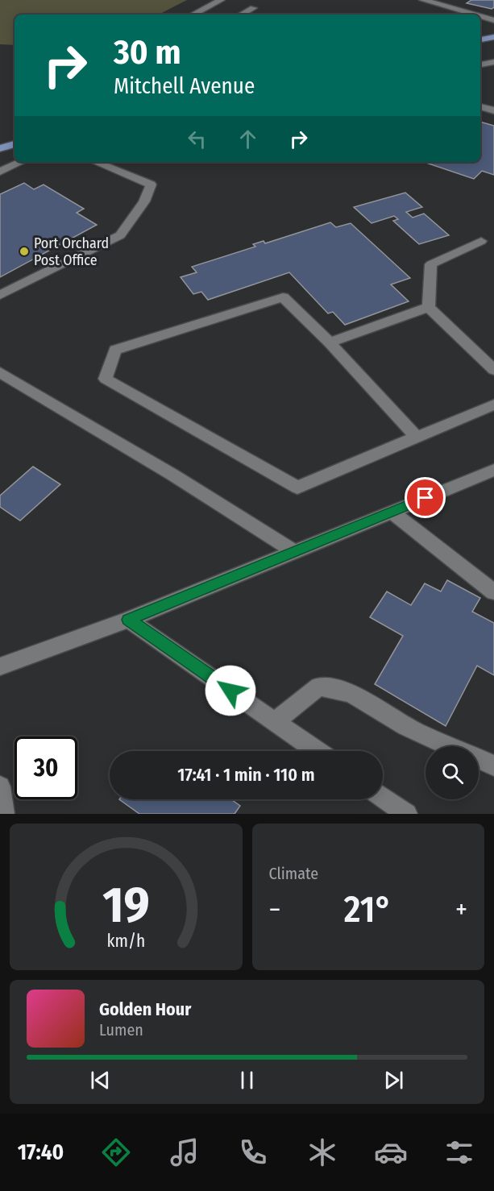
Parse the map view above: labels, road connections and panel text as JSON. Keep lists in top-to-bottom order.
{
  "places": ["Port Orchard Post Office"],
  "page": {
    "turn": ["30 m", "Mitchell Avenue"],
    "limit": "30",
    "trip": "17:41 · 1 min · 110 m",
    "tile": "Climate",
    "heat": ["−", "21°", "+"],
    "song": ["Golden Hour", "Lumen"],
    "tabs": "17:40",
    "gauge": ["19", "km/h"]
  }
}
